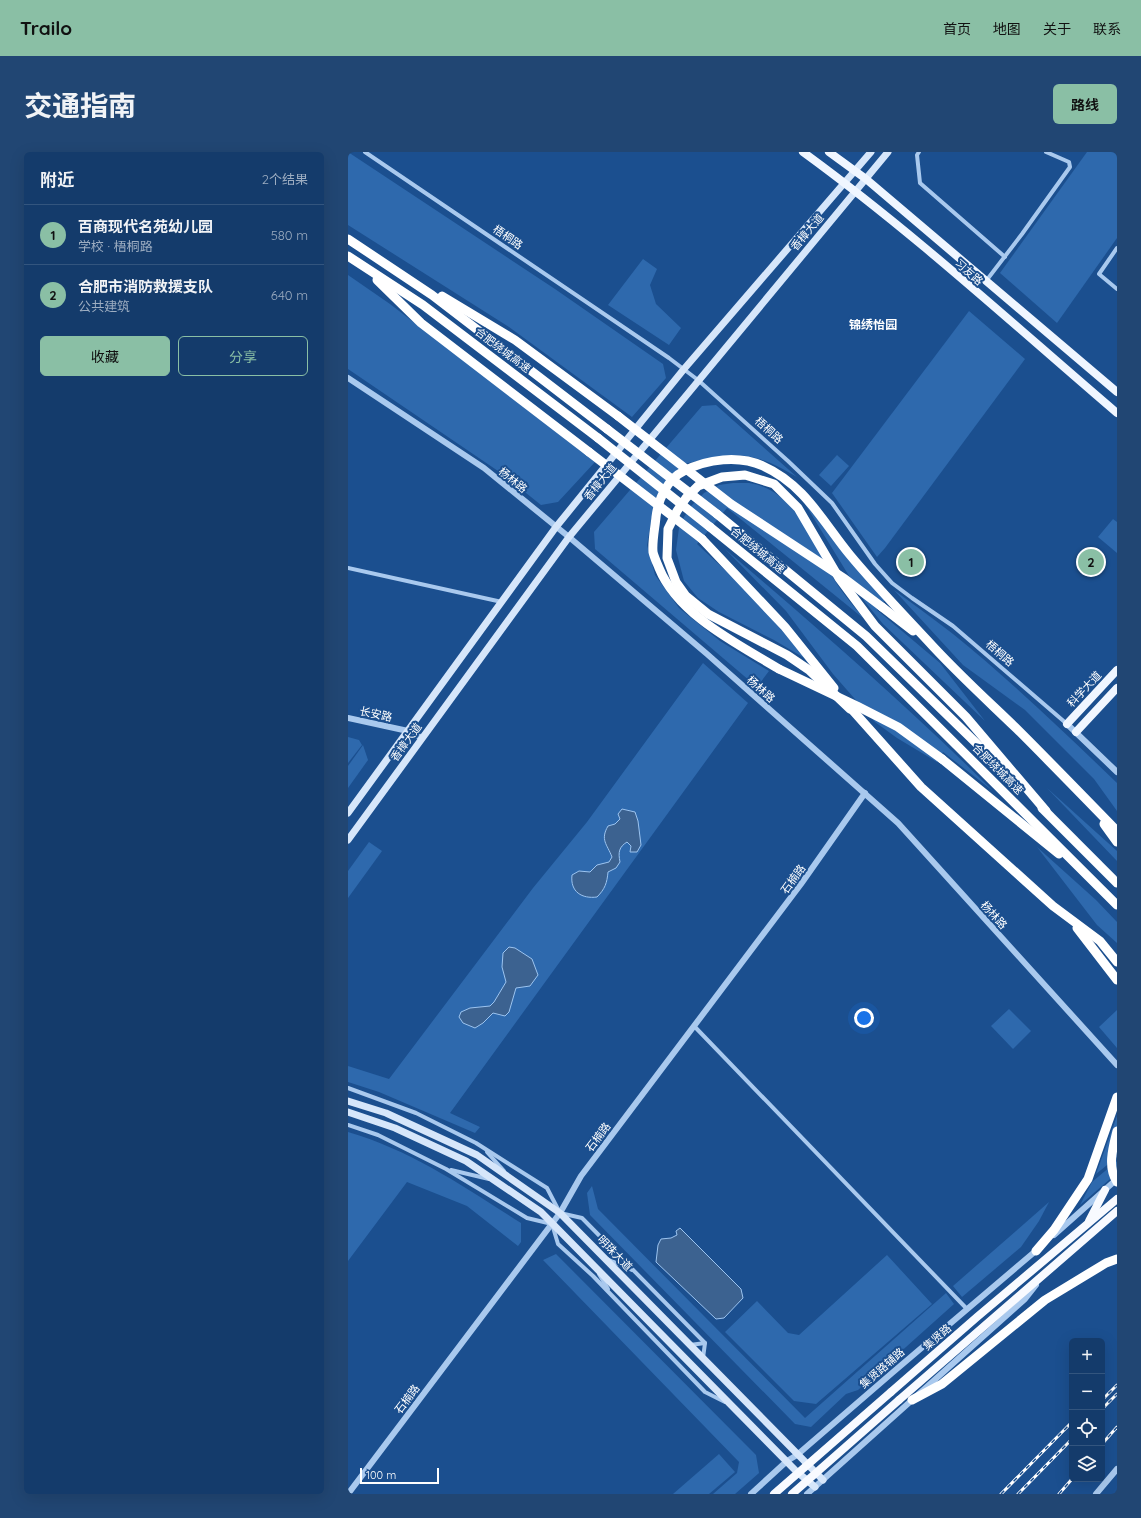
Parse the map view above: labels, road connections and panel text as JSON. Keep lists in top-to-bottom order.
{
  "streets": {
    "highway": ["合肥绕城高速", "集贤路"],
    "main road": [
      "香樟大道",
      "习友路",
      "科学大道",
      "明珠大道"
    ],
    "street": [
      "梧桐路",
      "杨林路",
      "长安路",
      "石楠路",
      "集贤路辅路"
    ]
  },
  "crossings": [
    ["香樟大道", "梧桐路"],
    ["香樟大道", "习友路"],
    ["香樟大道", "杨林路"],
    ["香樟大道", "长安路"],
    ["梧桐路", "科学大道"],
    ["杨林路", "石楠路"],
    ["石楠路", "明珠大道"],
    ["明珠大道", "集贤路辅路"]
  ],
  "districts": ["锦绣怡园"],
  "scale_bar": "100 m",
  "page": {
    "header": "Trailo",
    "nav": [
      "首页",
      "地图",
      "关于",
      "联系"
    ],
    "title": "交通指南",
    "buttons": [
      "路线",
      ["收藏", "分享"]
    ],
    "heading": ["附近", "2个结果"],
    "list": [
      {
        "mark": "1",
        "name": "百商现代名苑幼儿园",
        "note": "学校 · 梧桐路",
        "value": "580 m"
      },
      {
        "mark": "2",
        "name": "合肥市消防救援支队",
        "note": "公共建筑",
        "value": "640 m"
      }
    ],
    "pins": ["1", "2"],
    "map_buttons": ["+", "−"],
    "scale": "100 m"
  }
}
